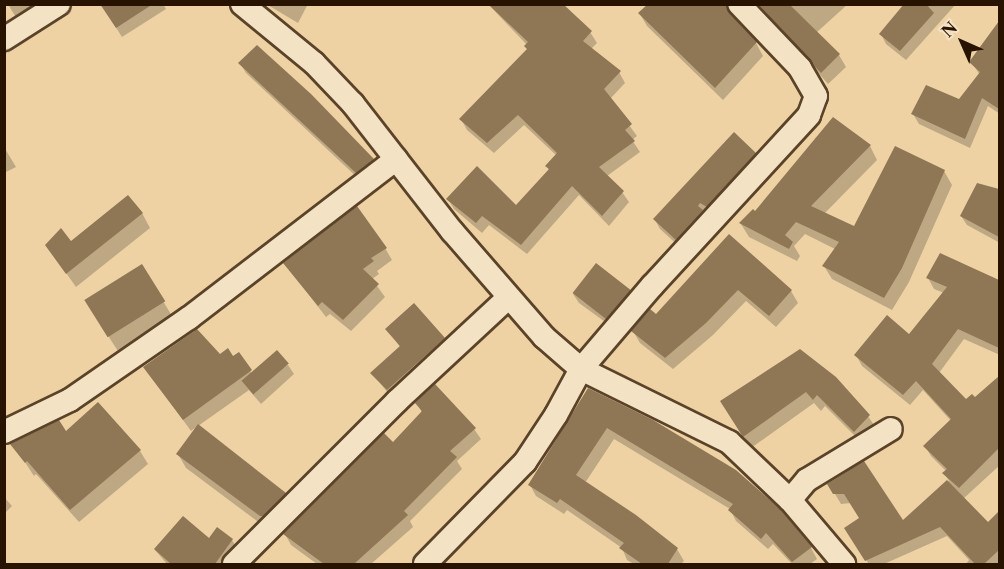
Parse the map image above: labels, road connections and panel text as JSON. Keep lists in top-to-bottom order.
{
  "north": "top left"
}
